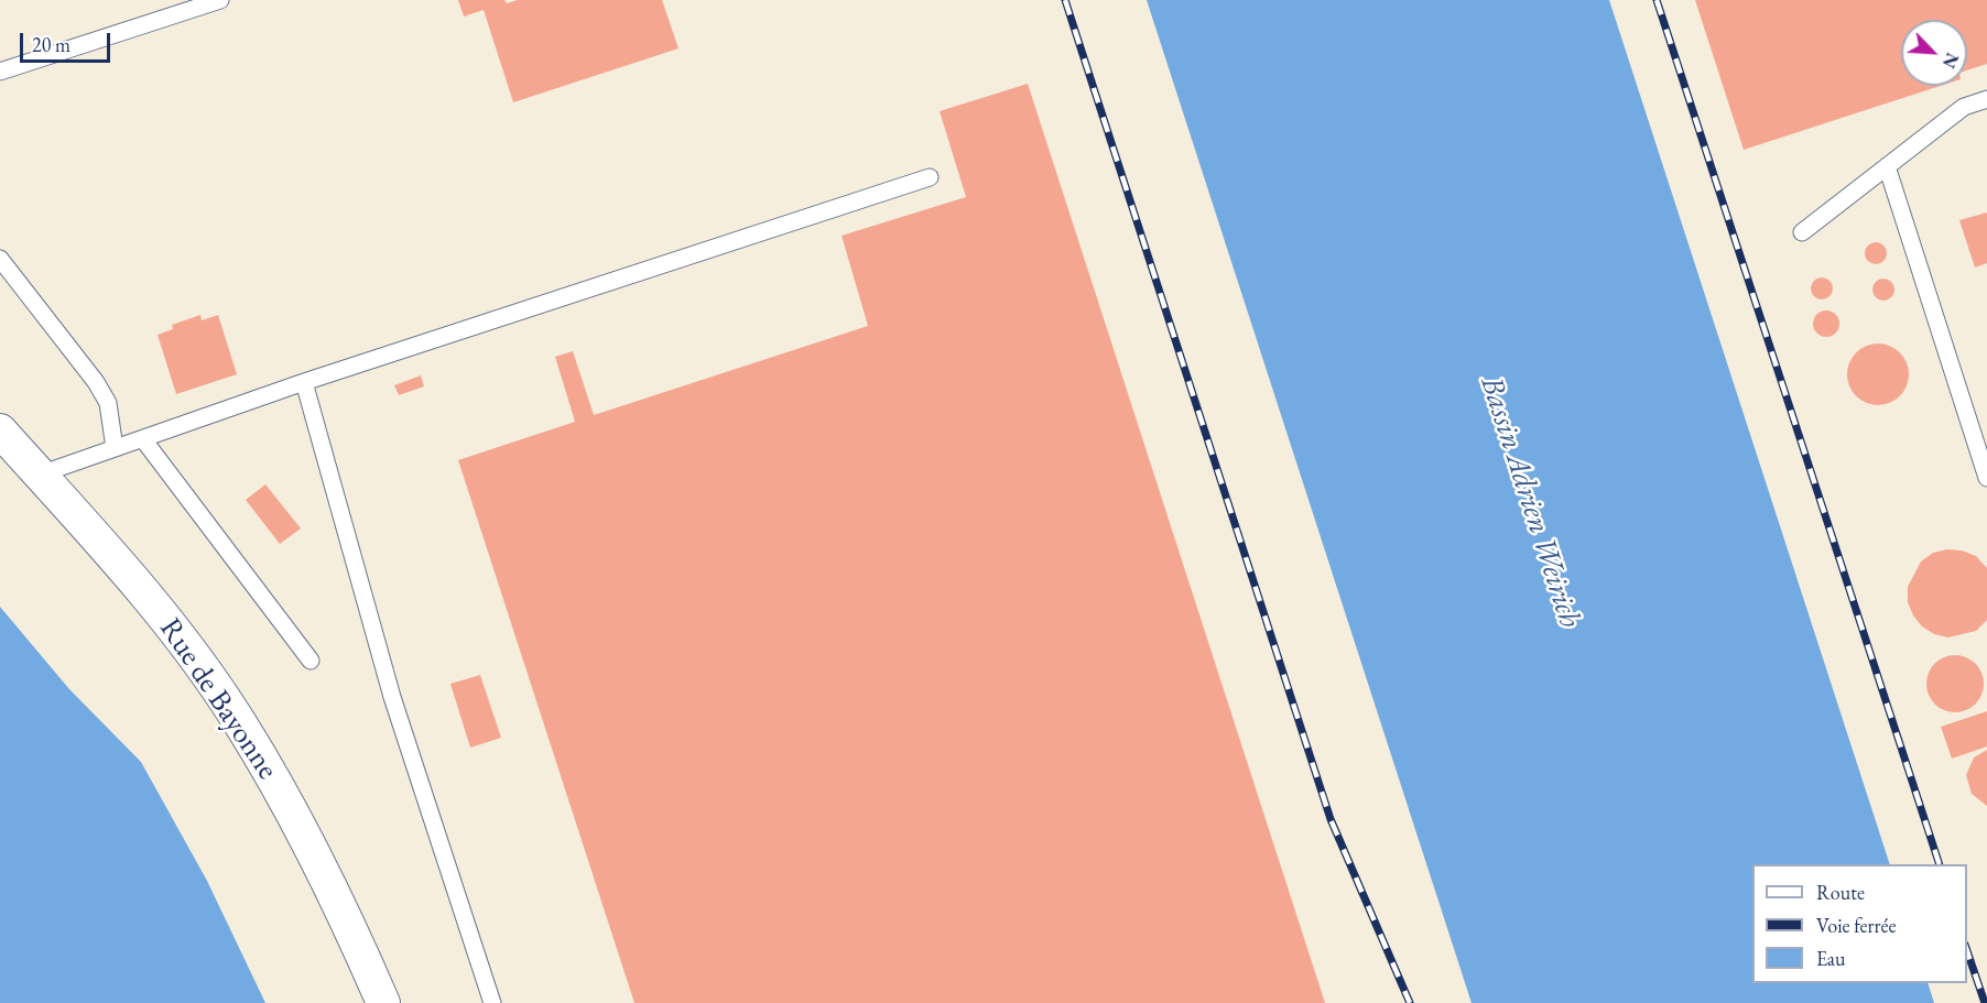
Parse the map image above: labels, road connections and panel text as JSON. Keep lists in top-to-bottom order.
{
  "streets": {
    "street": ["Rue de Bayonne"]
  },
  "water": ["Bassin Adrien Weirich"],
  "legend": ["Route", "Voie ferrée", "Eau"],
  "scale_bar": "20 m",
  "north": "bottom right"
}
